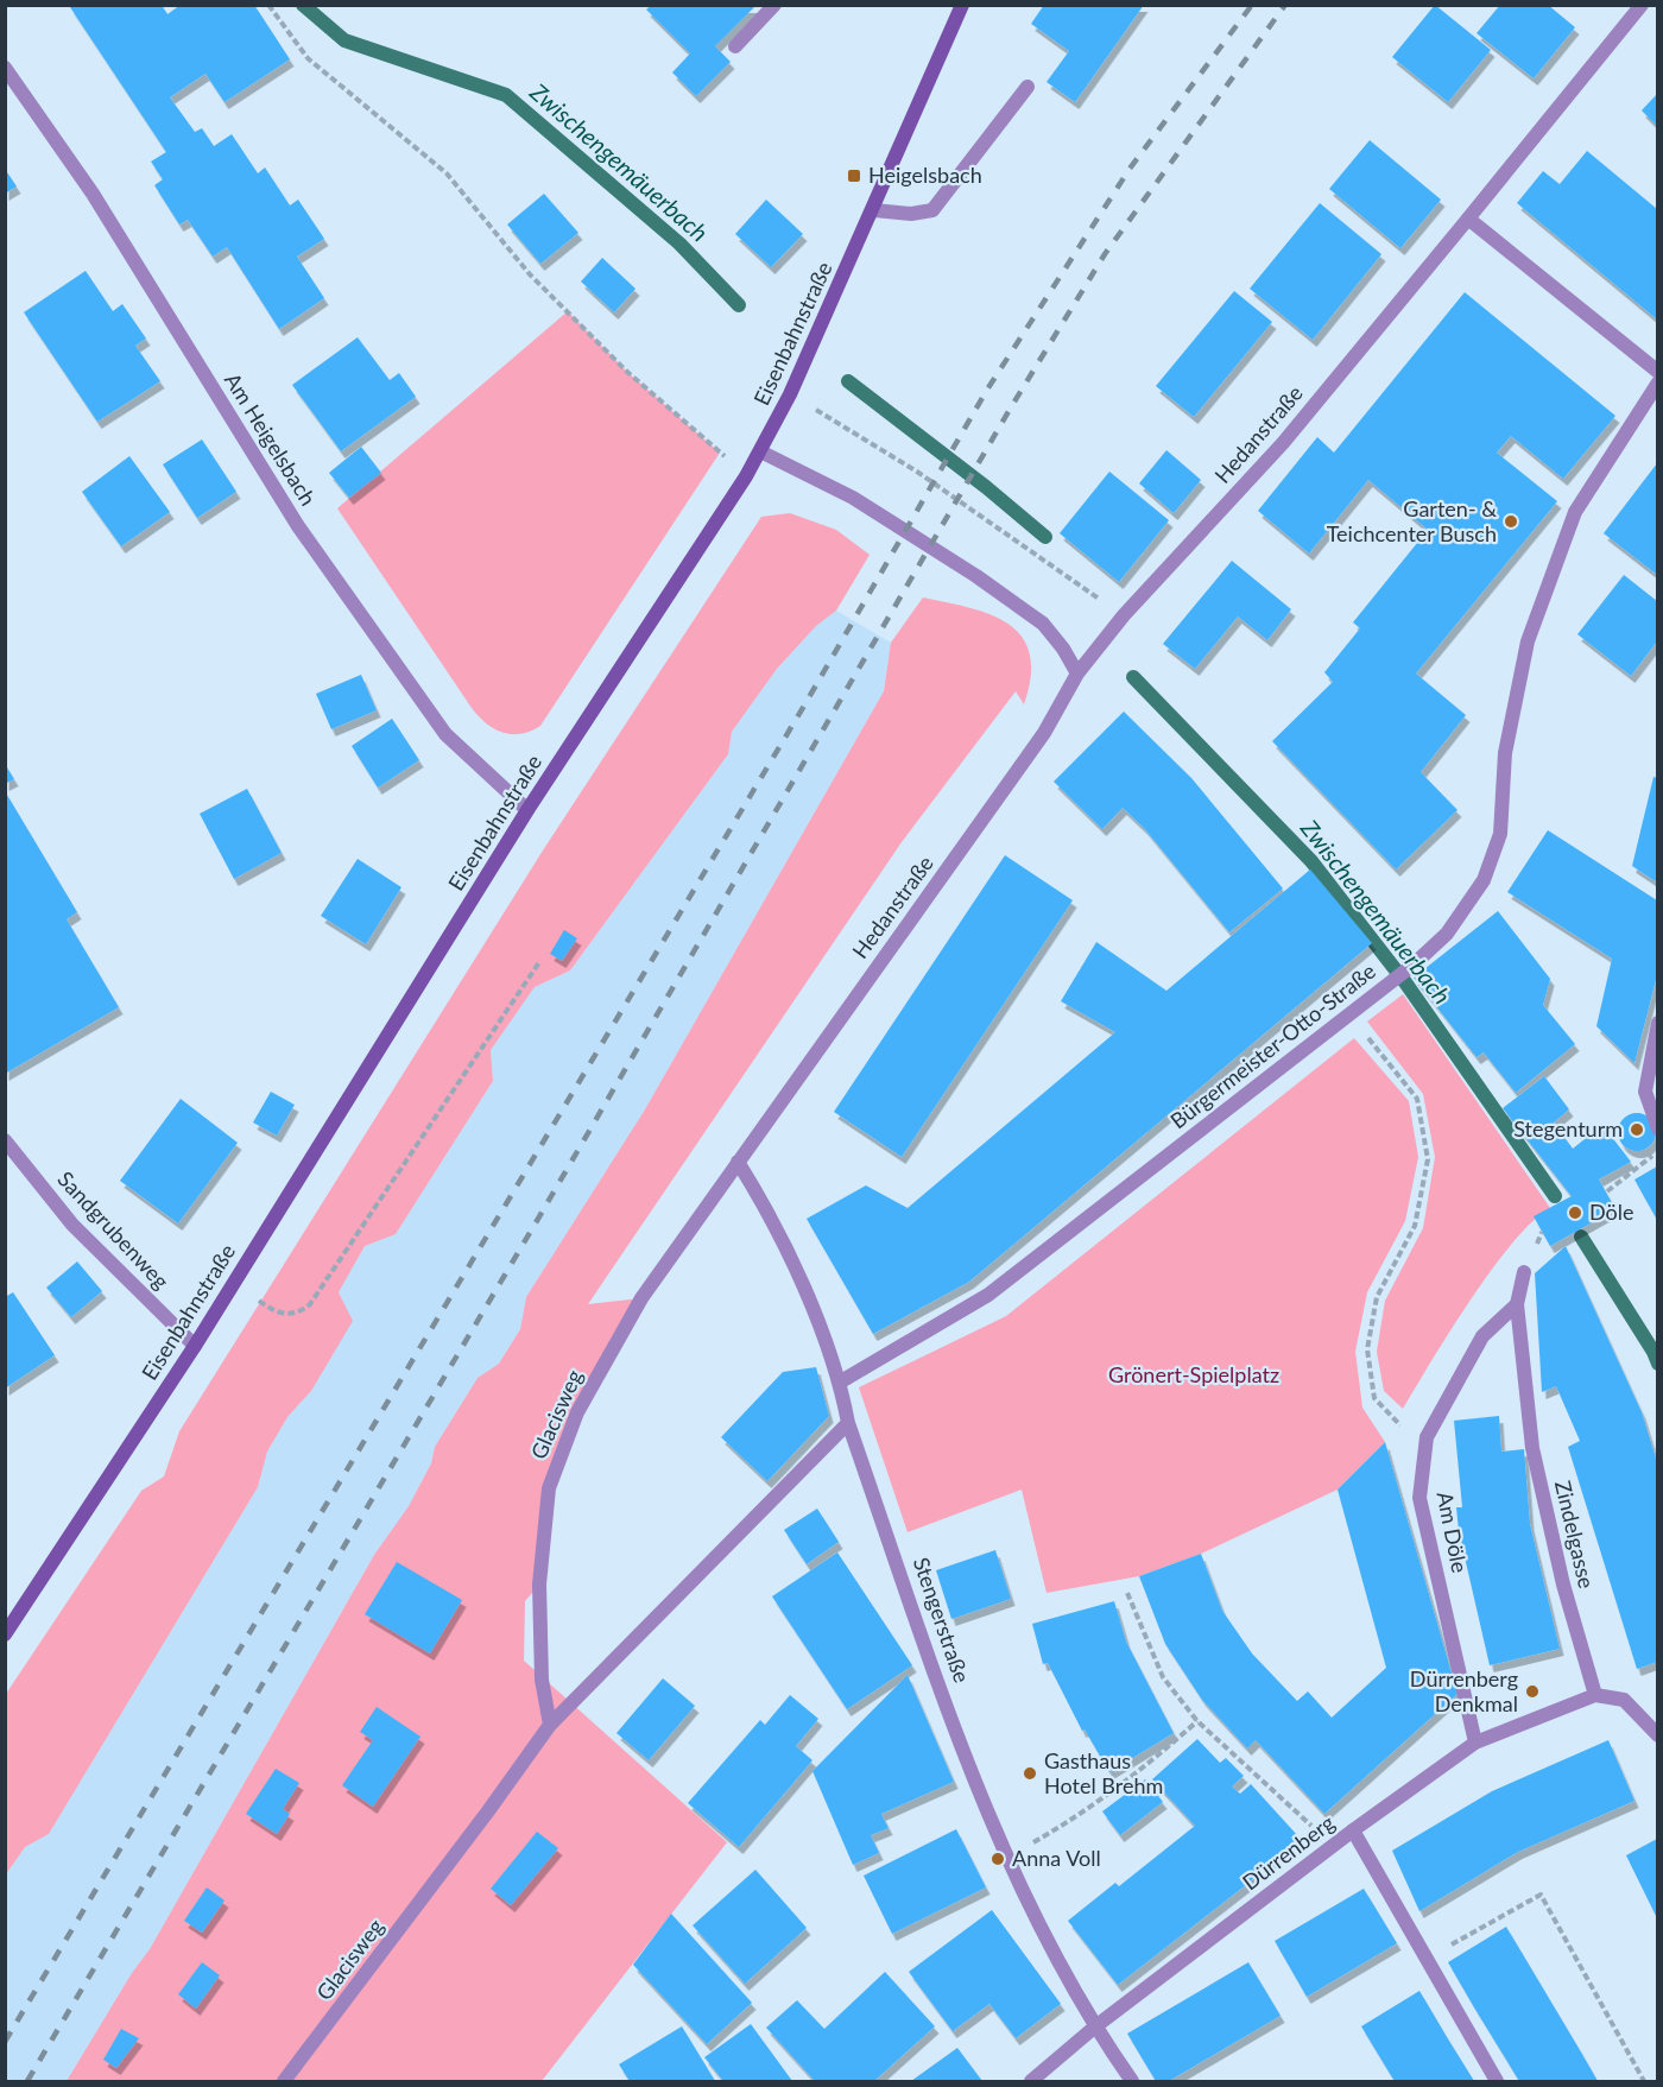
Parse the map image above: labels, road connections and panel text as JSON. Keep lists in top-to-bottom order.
{
  "streets": {
    "street": [
      "Eisenbahnstraße",
      "Hedanstraße",
      "Am Heigelsbach",
      "Bürgermeister-Otto-Straße",
      "Sandgrubenweg",
      "Glacisweg",
      "Am Döle",
      "Zindelgasse",
      "Stengerstraße",
      "Dürrenberg"
    ]
  },
  "crossings": [
    ["Eisenbahnstraße", "Am Heigelsbach"],
    ["Eisenbahnstraße", "Sandgrubenweg"],
    ["Hedanstraße", "Glacisweg"],
    ["Hedanstraße", "Stengerstraße"],
    ["Bürgermeister-Otto-Straße", "Stengerstraße"],
    ["Glacisweg", "Stengerstraße"],
    ["Am Döle", "Zindelgasse"],
    ["Am Döle", "Dürrenberg"],
    ["Zindelgasse", "Dürrenberg"],
    ["Stengerstraße", "Dürrenberg"]
  ],
  "water": ["Zwischengemäuerbach"],
  "parks": ["Grönert-Spielplatz"],
  "places": {
    "transit": ["Heigelsbach"],
    "other": [
      "Garten- & Teichcenter Busch",
      "Stegenturm",
      "Döle",
      "Dürrenberg Denkmal",
      "Gasthaus Hotel Brehm",
      "Anna Voll"
    ]
  }
}
